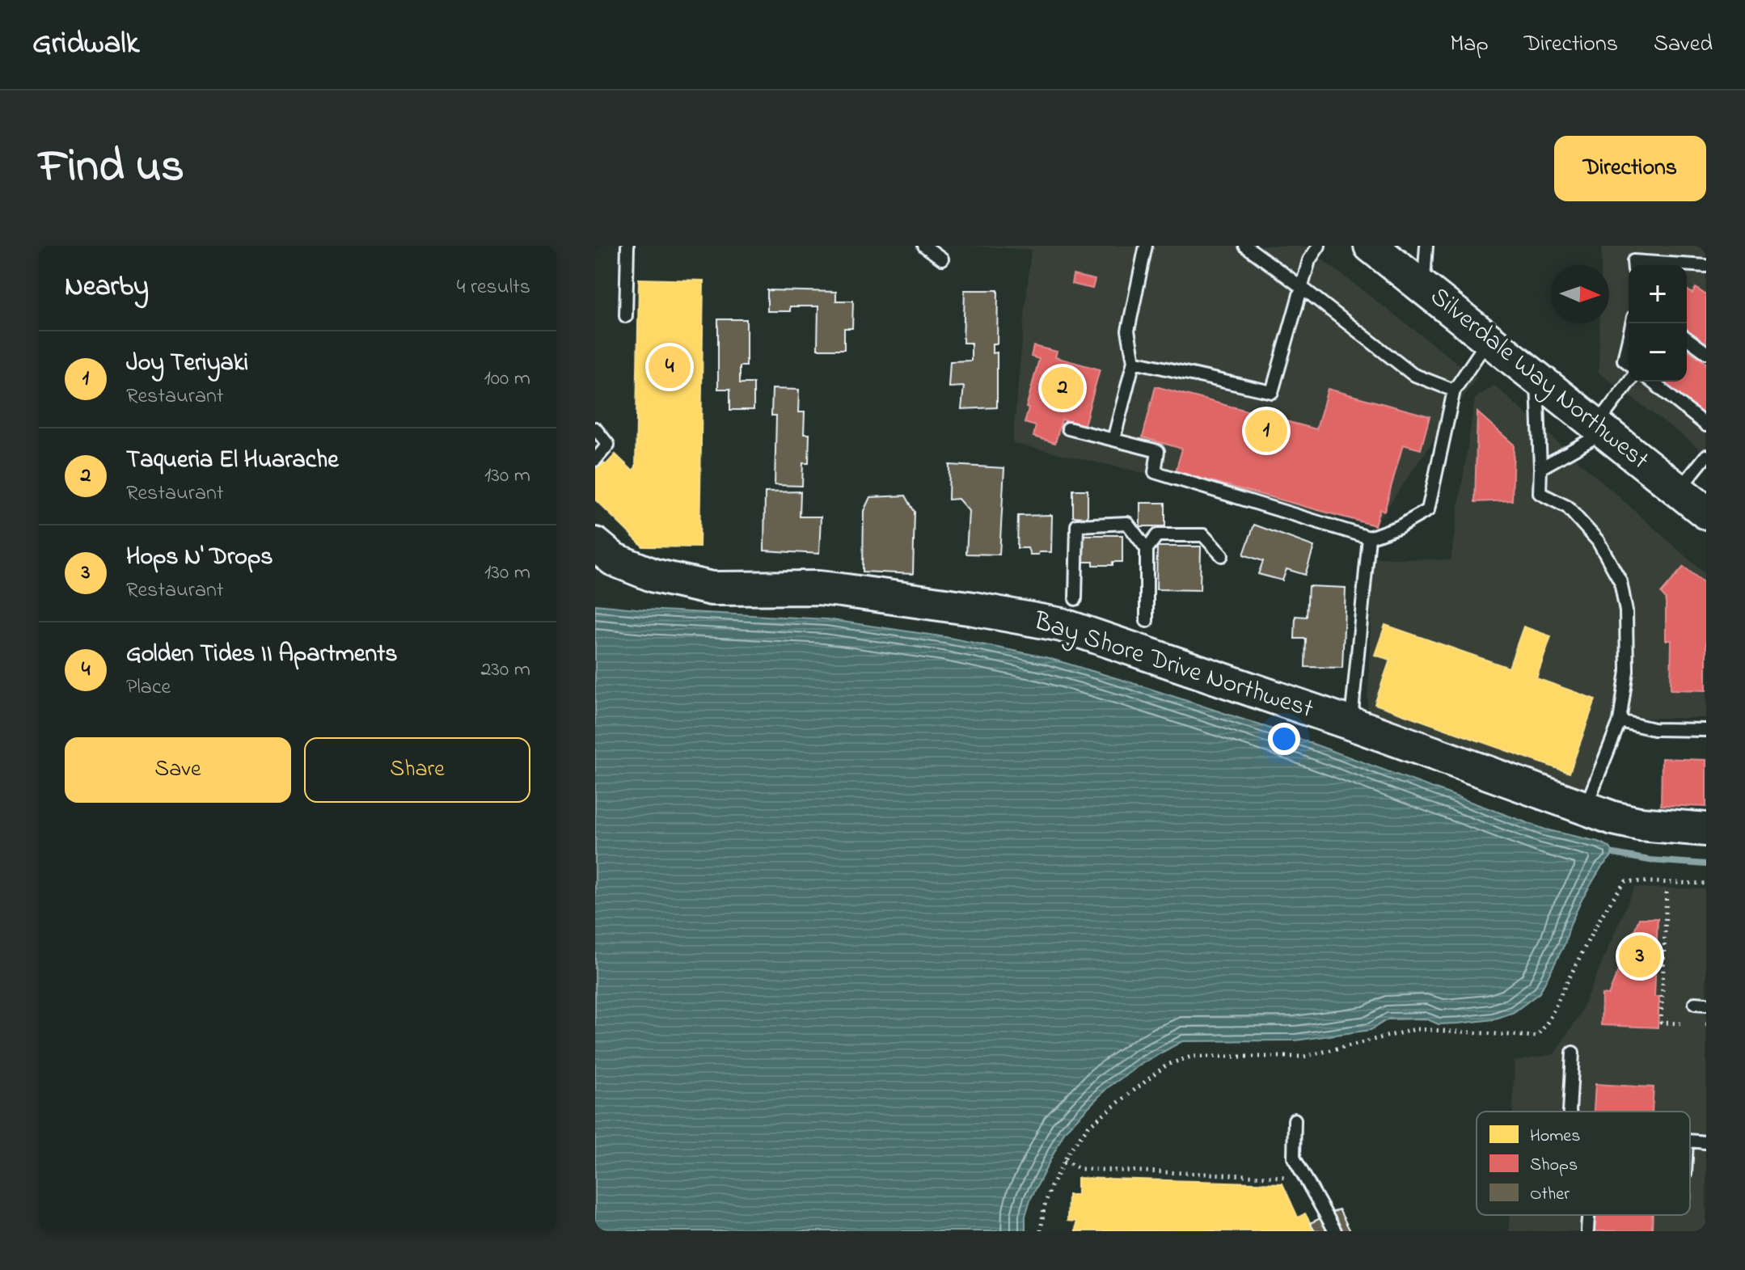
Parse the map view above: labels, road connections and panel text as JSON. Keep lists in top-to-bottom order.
{
  "streets": {
    "street": ["Silverdale Way Northwest", "Bay Shore Drive Northwest"]
  },
  "legend": ["Homes", "Shops", "Other"],
  "north": "right",
  "page": {
    "header": "Gridwalk",
    "nav": ["Map", "Directions", "Saved"],
    "title": "Find us",
    "buttons": [
      "Directions",
      ["Save", "Share"]
    ],
    "heading": ["Nearby", "4 results"],
    "map_buttons": ["+", "−"],
    "list": [
      {
        "mark": "1",
        "name": "Joy Teriyaki",
        "note": "Restaurant",
        "value": "100 m"
      },
      {
        "mark": "2",
        "name": "Taqueria El Huarache",
        "note": "Restaurant",
        "value": "130 m"
      },
      {
        "mark": "3",
        "name": "Hops N' Drops",
        "note": "Restaurant",
        "value": "130 m"
      },
      {
        "mark": "4",
        "name": "Golden Tides II Apartments",
        "note": "Place",
        "value": "230 m"
      }
    ],
    "pins": [
      "4",
      "2",
      "1",
      "3"
    ]
  }
}
